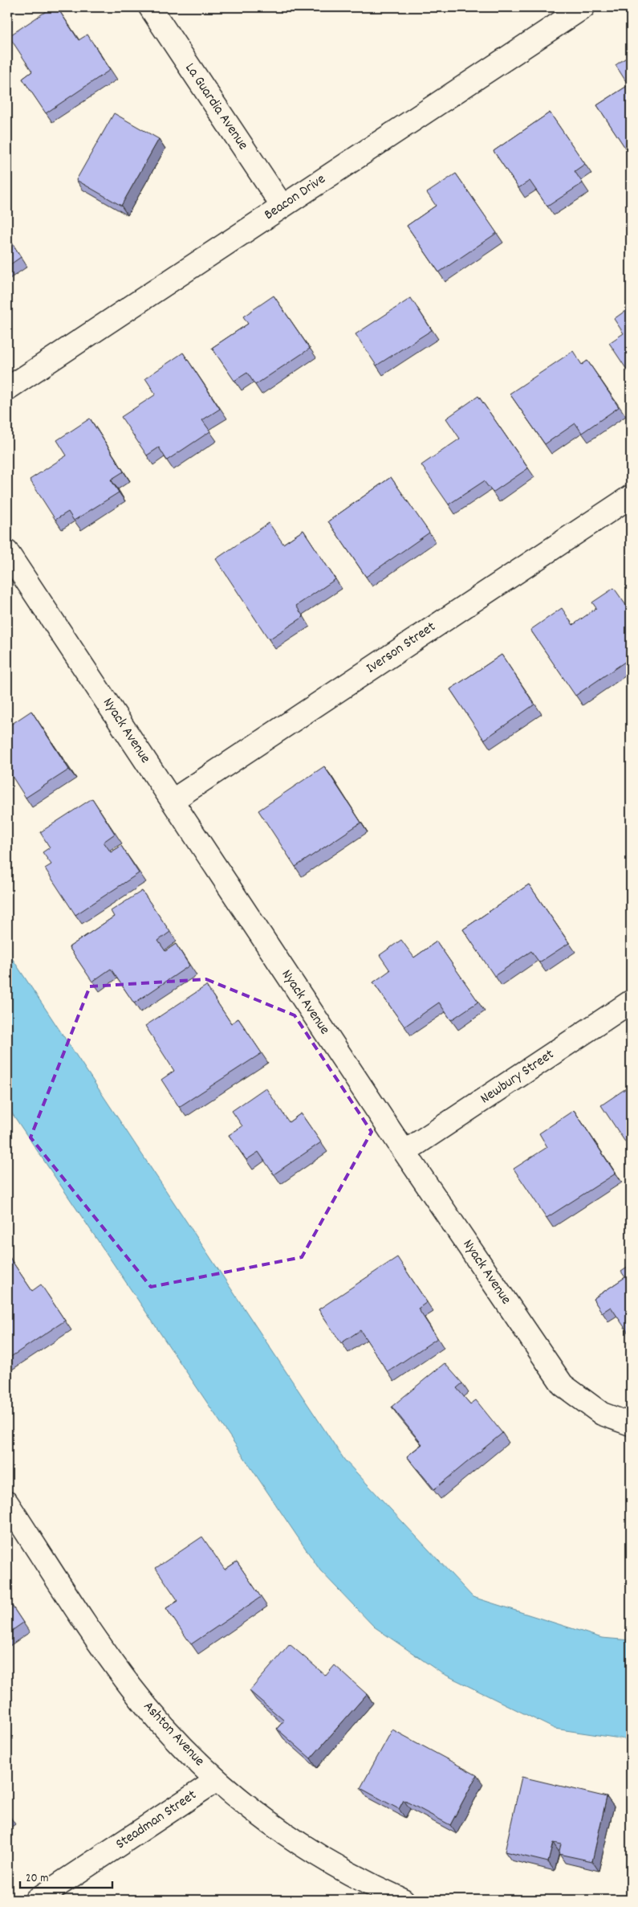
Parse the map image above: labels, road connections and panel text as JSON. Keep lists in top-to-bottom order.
{
  "streets": {
    "street": [
      "La Guardia Avenue",
      "Beacon Drive",
      "Iverson Street",
      "Nyack Avenue",
      "Newbury Street",
      "Ashton Avenue",
      "Steadman Street"
    ]
  },
  "crossings": [
    ["La Guardia Avenue", "Beacon Drive"],
    ["Iverson Street", "Nyack Avenue"],
    ["Nyack Avenue", "Newbury Street"],
    ["Ashton Avenue", "Steadman Street"]
  ],
  "scale_bar": "20 m"
}
